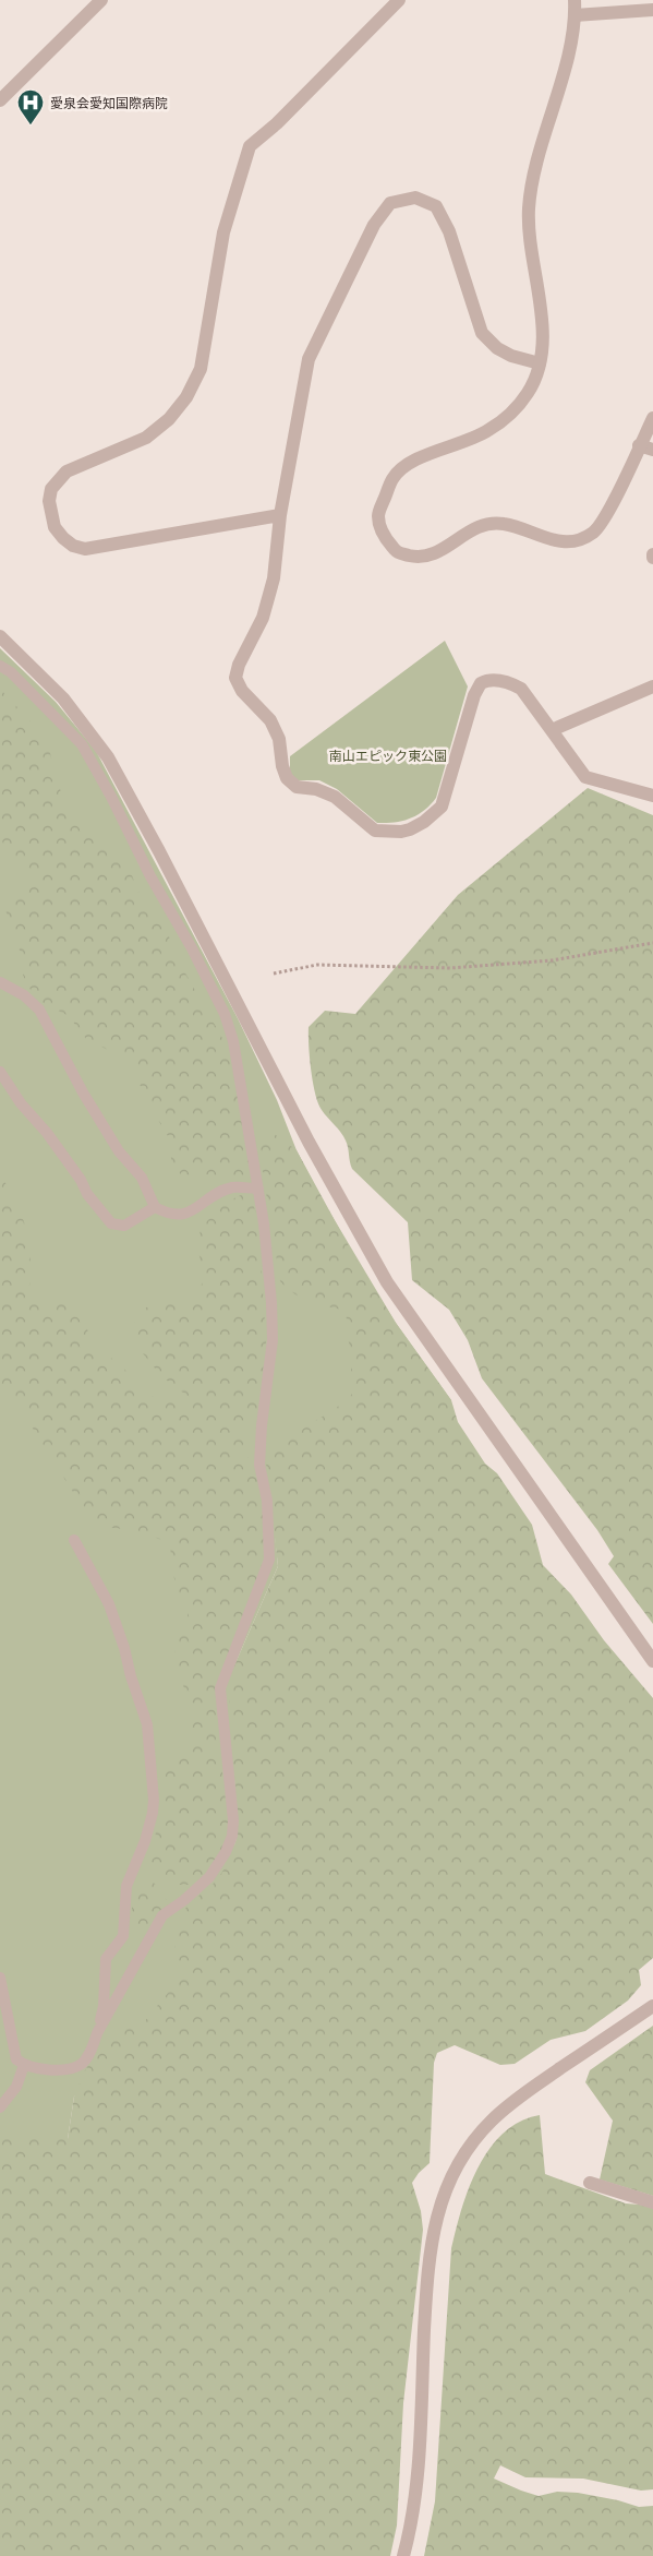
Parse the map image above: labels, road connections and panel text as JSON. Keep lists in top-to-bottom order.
{
  "parks": ["南山エピック東公園"],
  "places": {
    "hospital": ["愛泉会愛知国際病院"]
  }
}
